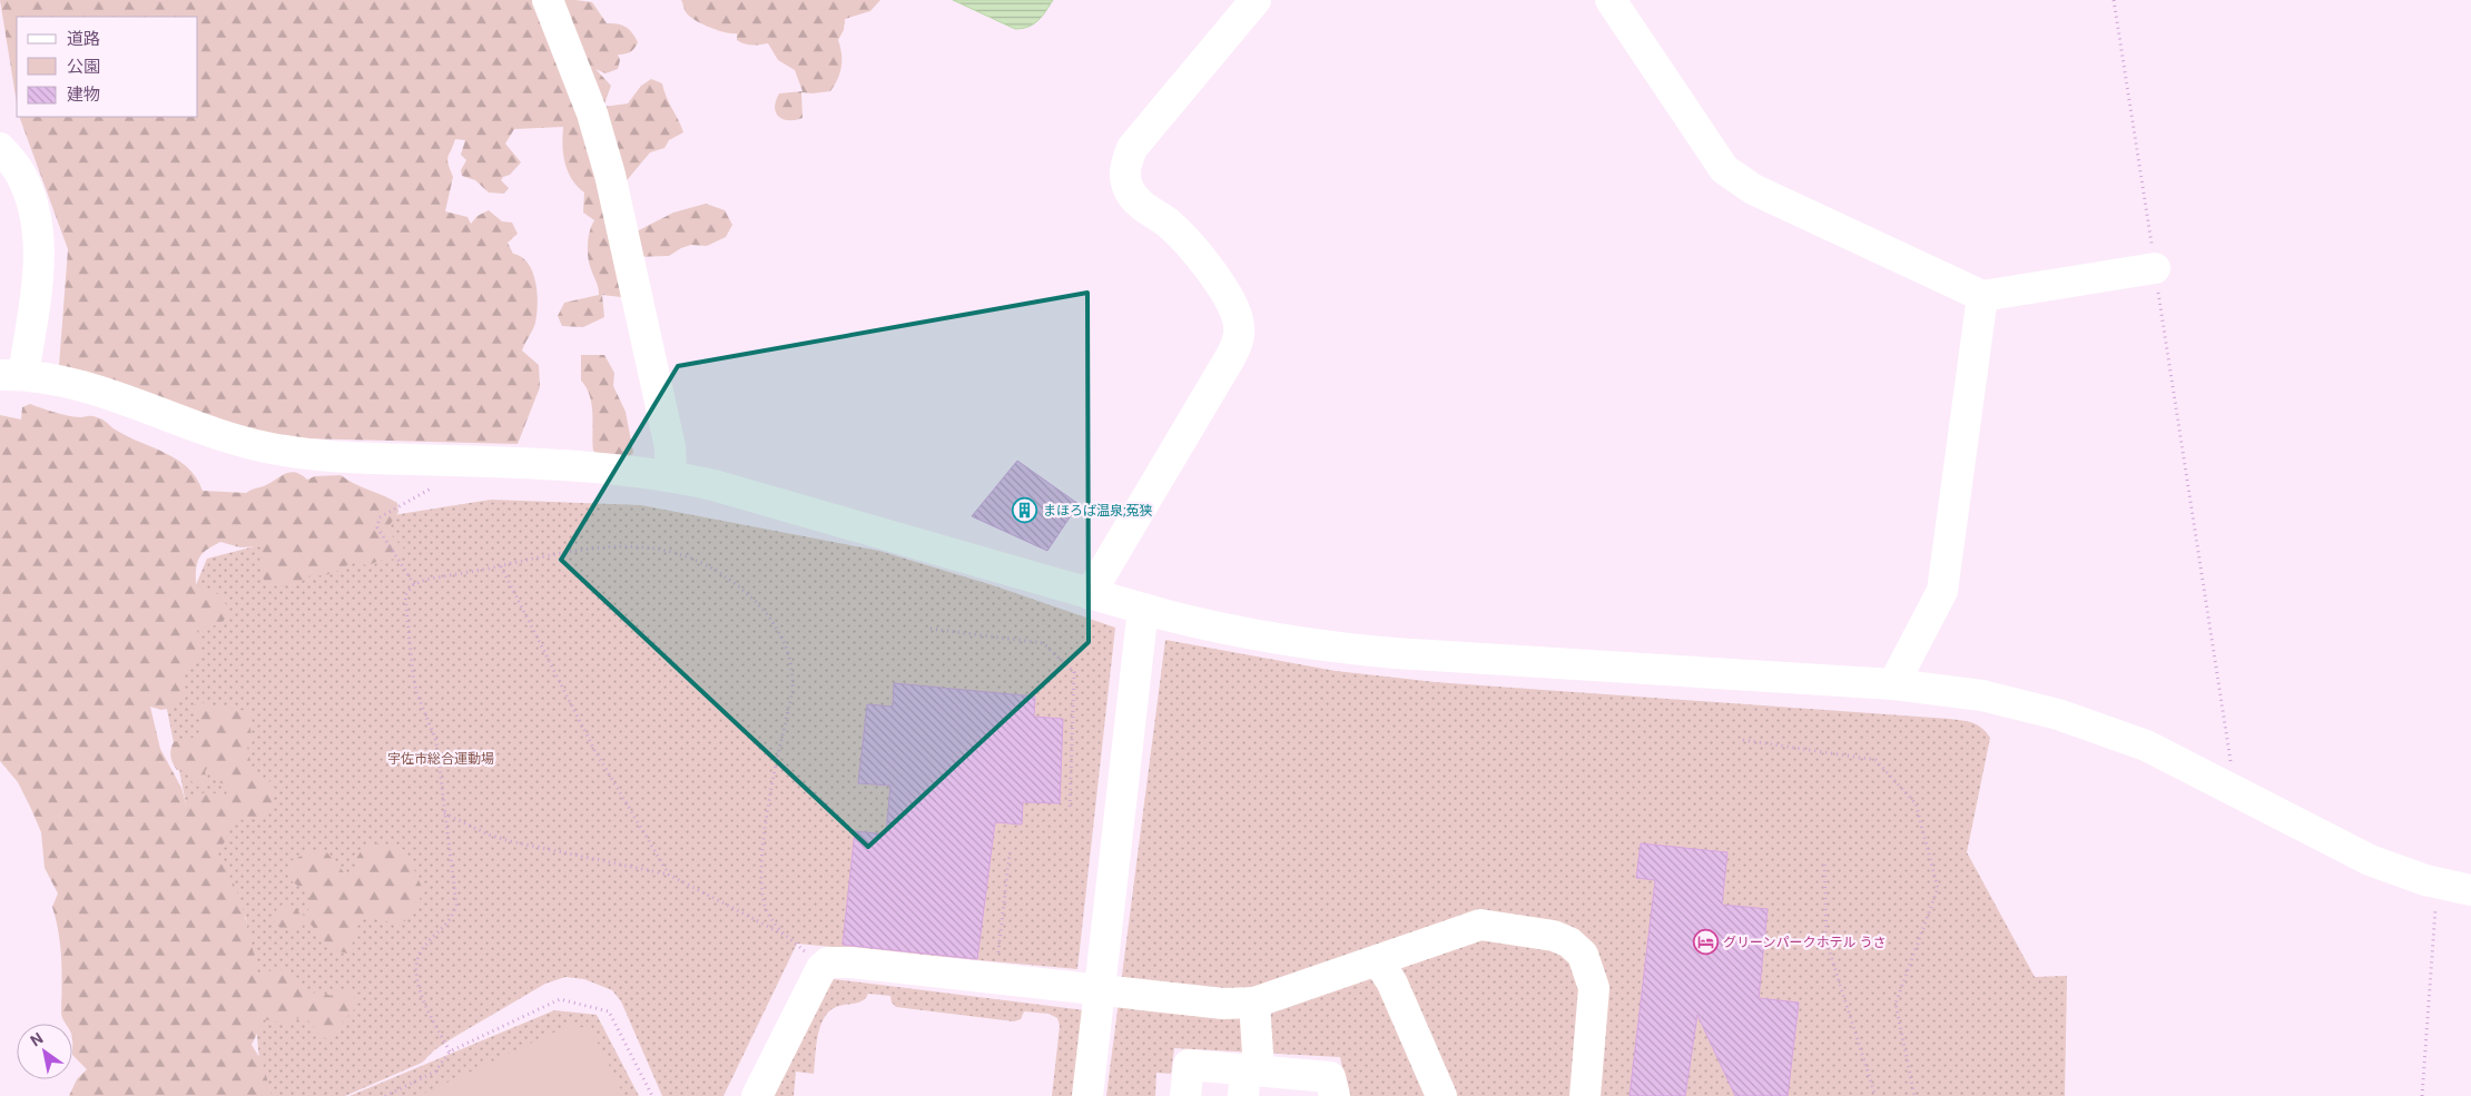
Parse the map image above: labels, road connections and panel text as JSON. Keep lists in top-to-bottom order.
{
  "parks": ["宇佐市総合運動場"],
  "places": {
    "building": ["まほろば温泉;菟狭"],
    "hotel": ["グリーンパークホテル うさ"]
  },
  "legend": ["道路", "公園", "建物"],
  "north": "top left"
}
